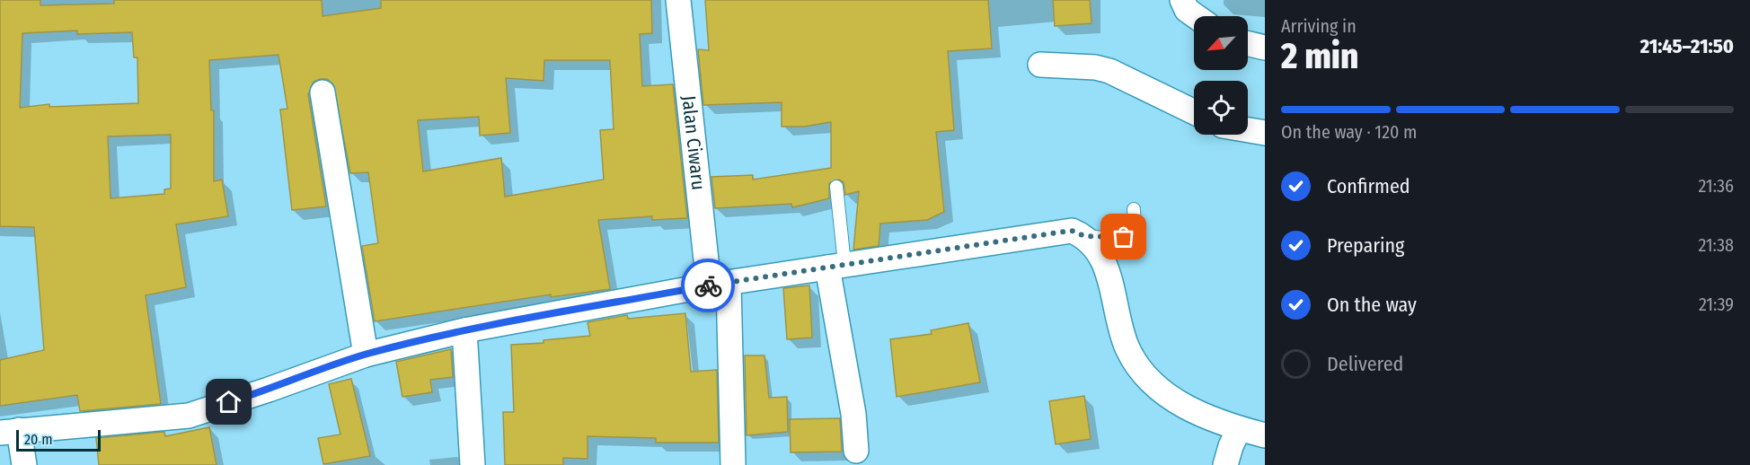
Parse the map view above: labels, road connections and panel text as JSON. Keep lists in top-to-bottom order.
{
  "streets": {
    "street": ["Jalan Ciwaru"]
  },
  "scale_bar": "20 m",
  "north": "bottom left",
  "page": {
    "heading": ["2 min", "Arriving in", "21:45–21:50"],
    "bar": "On the way · 120 m",
    "list": [
      ["Confirmed", "21:36"],
      ["Preparing", "21:38"],
      ["On the way", "21:39"],
      "Delivered"
    ],
    "scale": "20 m"
  }
}
